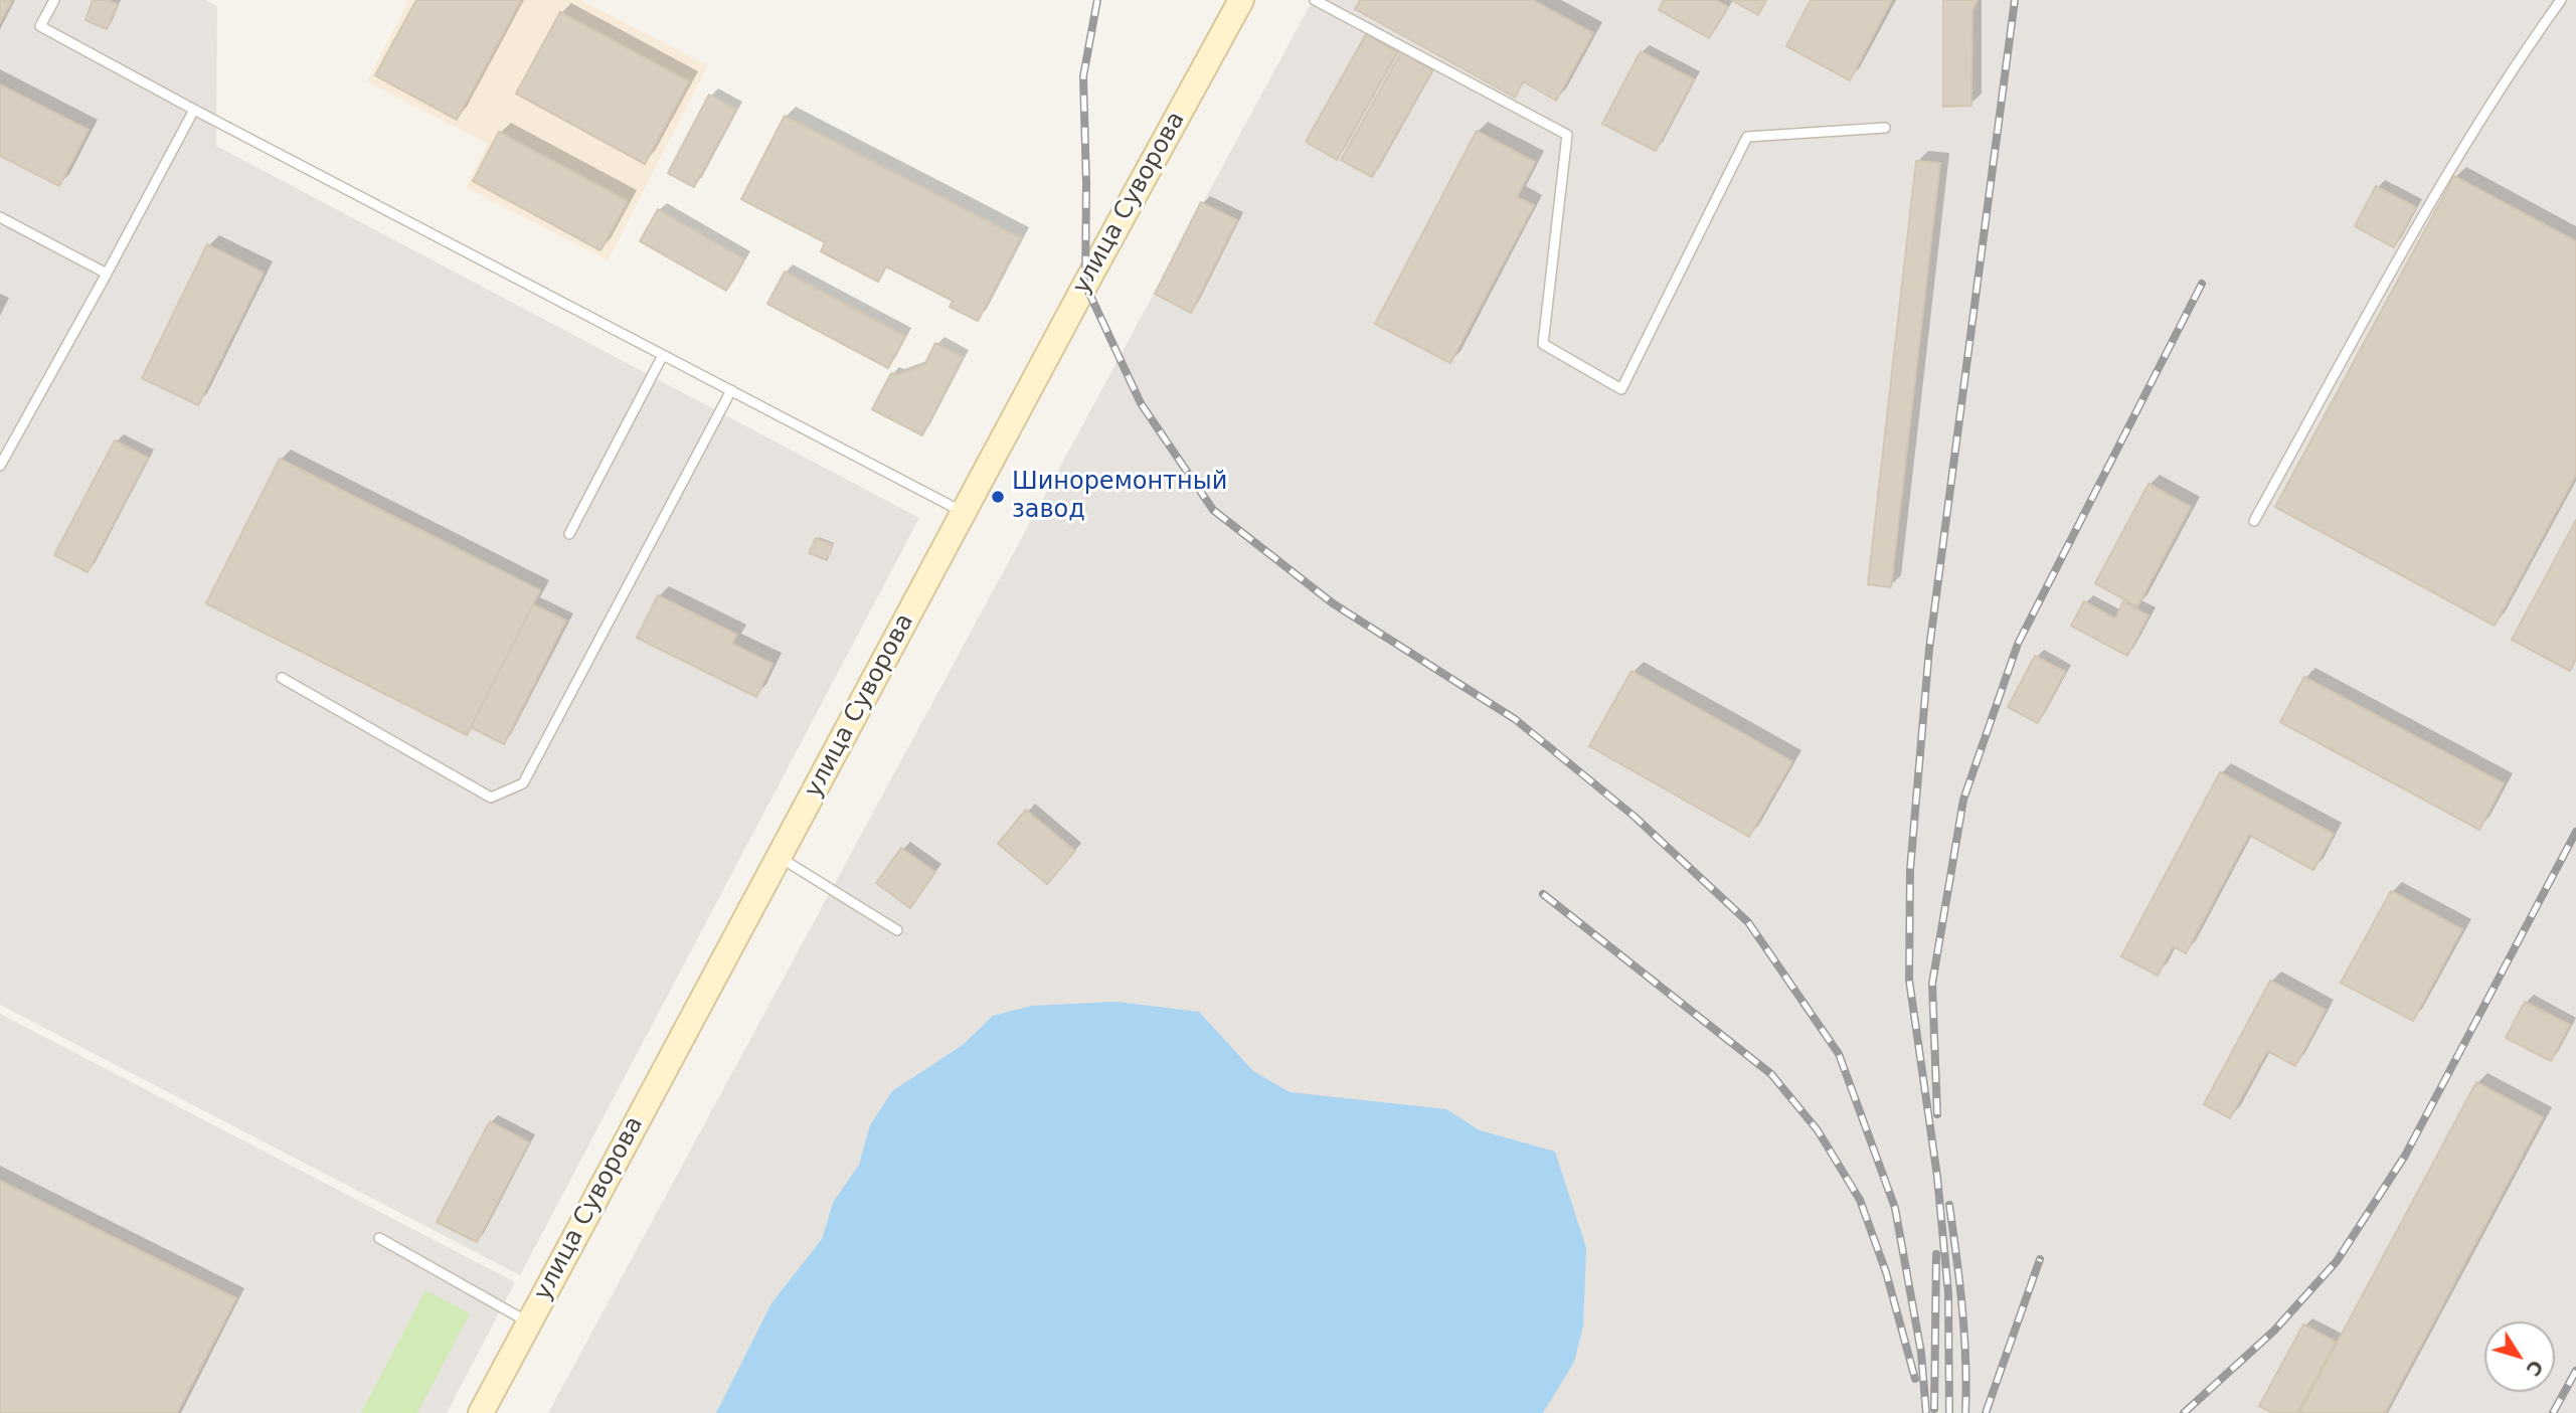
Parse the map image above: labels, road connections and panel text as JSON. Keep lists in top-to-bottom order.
{
  "streets": {
    "main road": ["улица Суворова"]
  },
  "places": ["Шиноремонтный завод"],
  "north": "bottom right"
}
